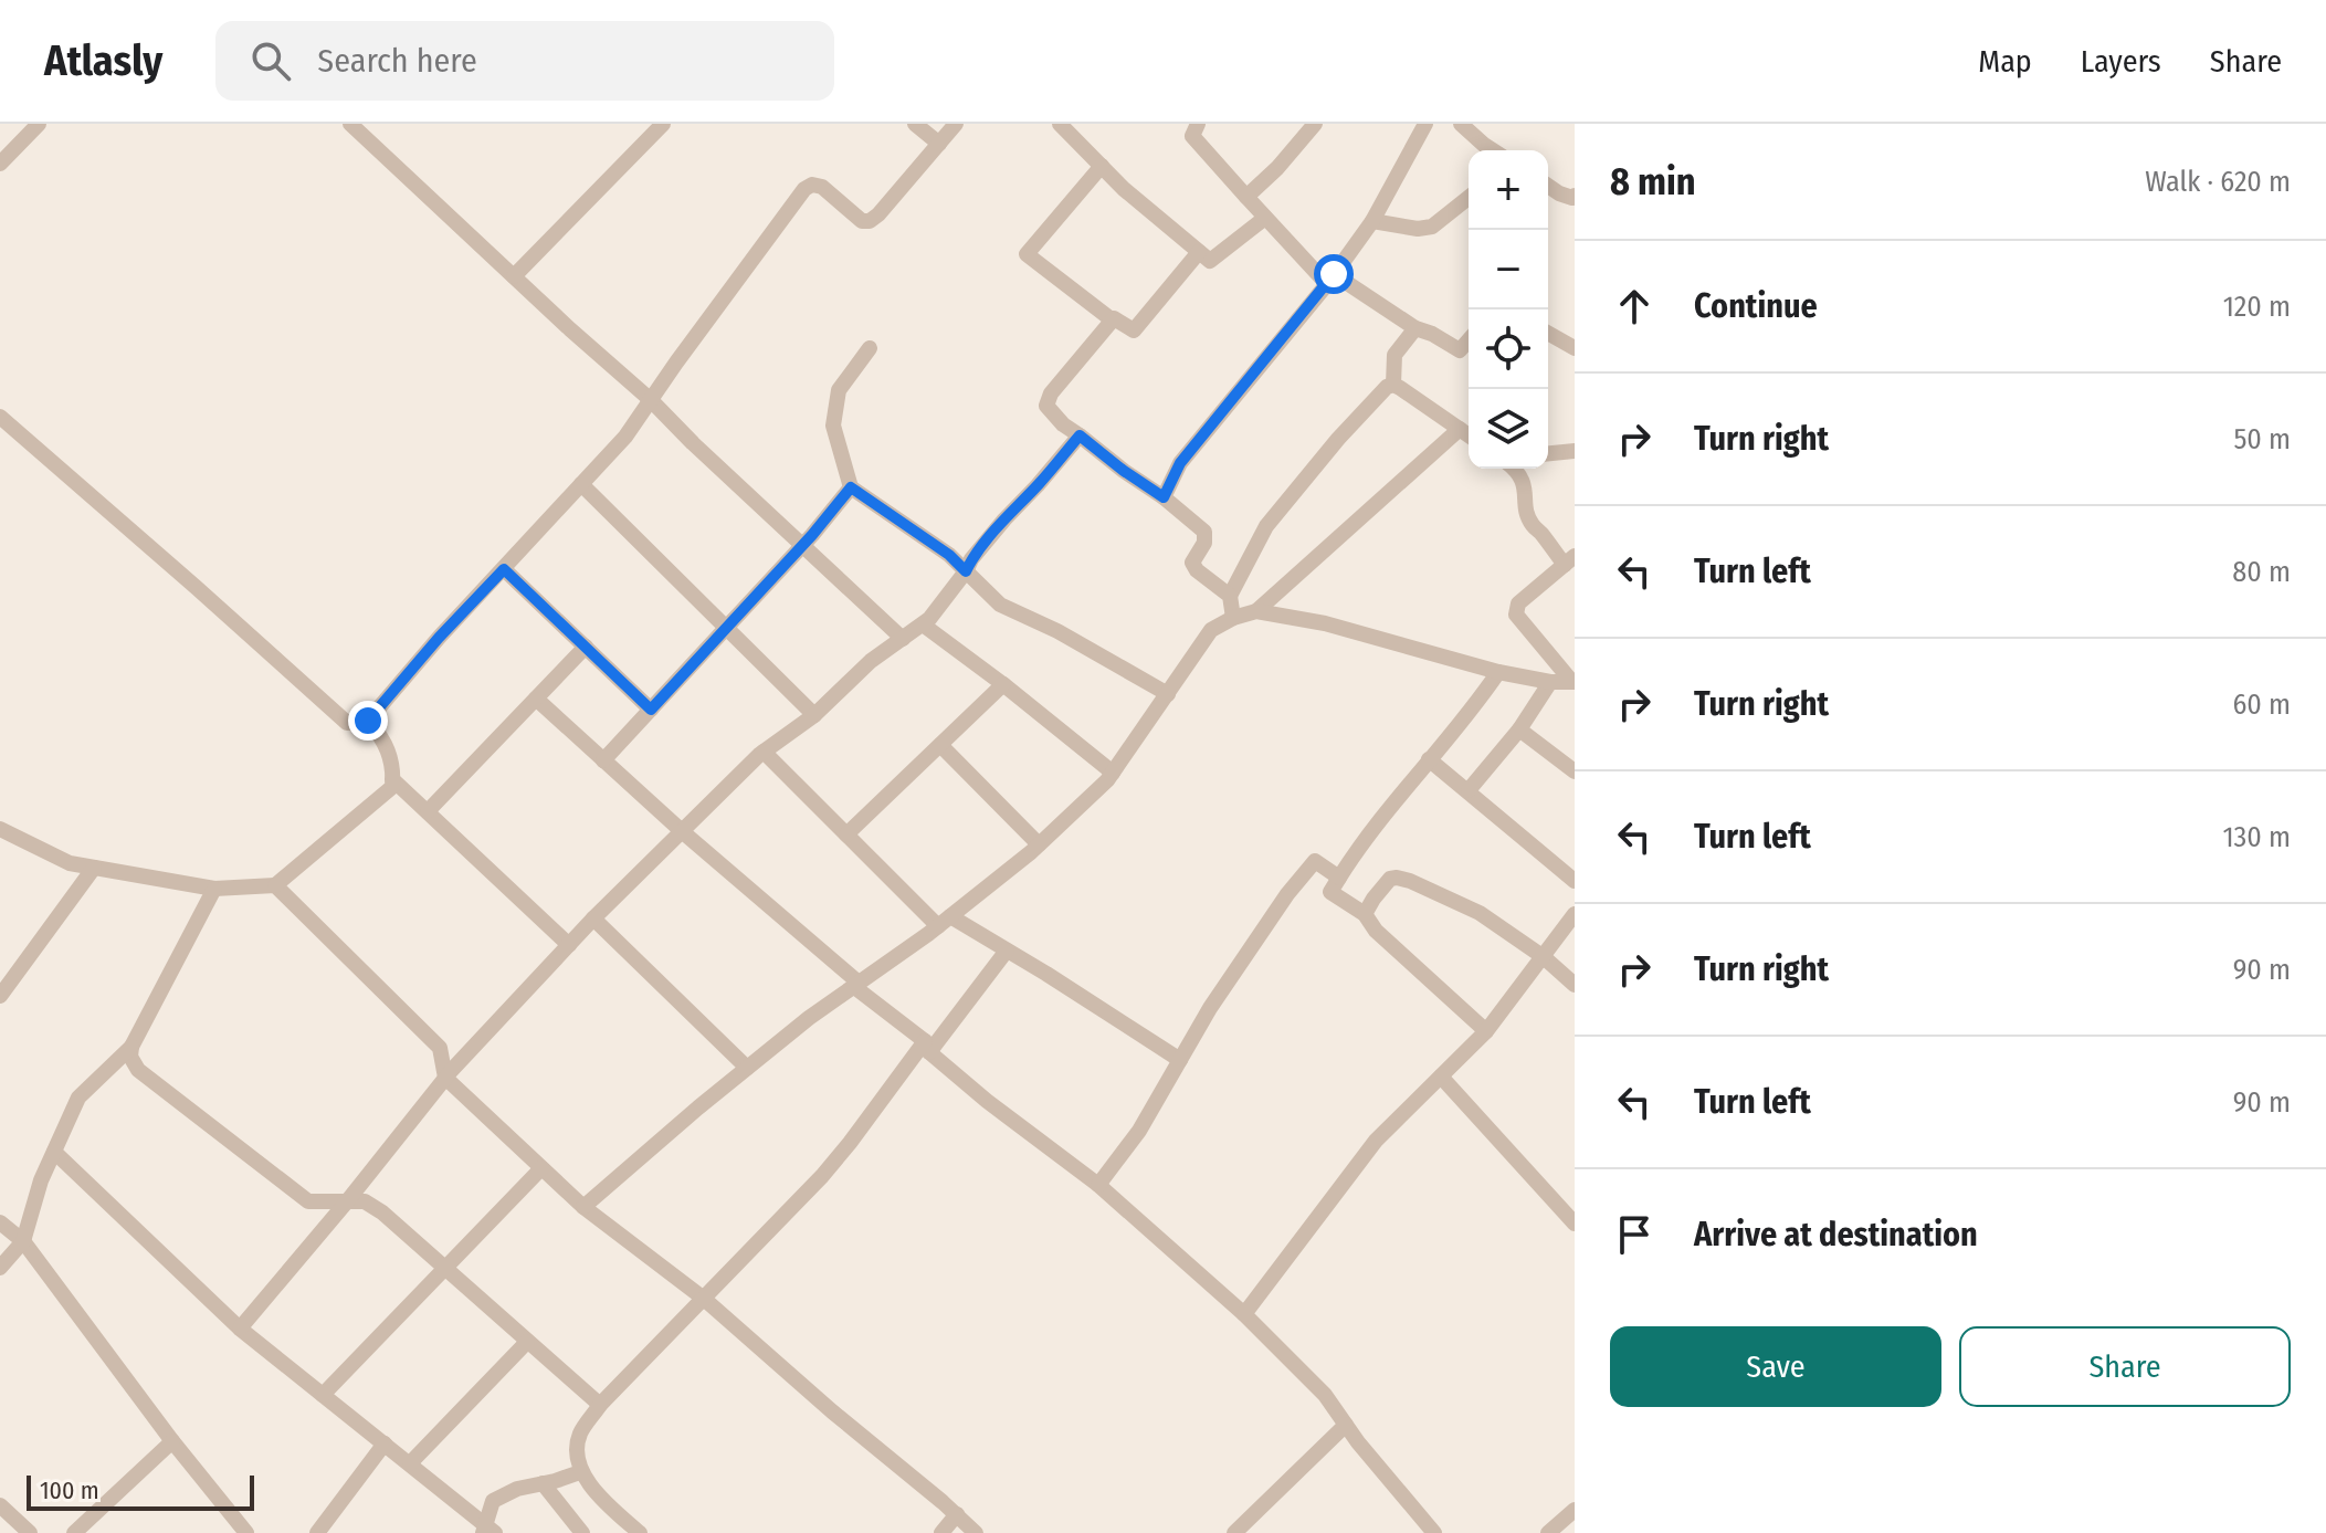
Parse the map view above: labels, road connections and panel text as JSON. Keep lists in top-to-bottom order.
{
  "scale_bar": "100 m",
  "page": {
    "header": "Atlasly",
    "search": "Search here",
    "nav": ["Map", "Layers", "Share"],
    "heading": ["8 min", "Walk · 620 m"],
    "map_buttons": ["+", "−"],
    "list": [
      ["Continue", "120 m"],
      ["Turn right", "50 m"],
      ["Turn left", "80 m"],
      ["Turn right", "60 m"],
      ["Turn left", "130 m"],
      ["Turn right", "90 m"],
      ["Turn left", "90 m"],
      "Arrive at destination"
    ],
    "buttons": ["Save", "Share"],
    "scale": "100 m"
  }
}
